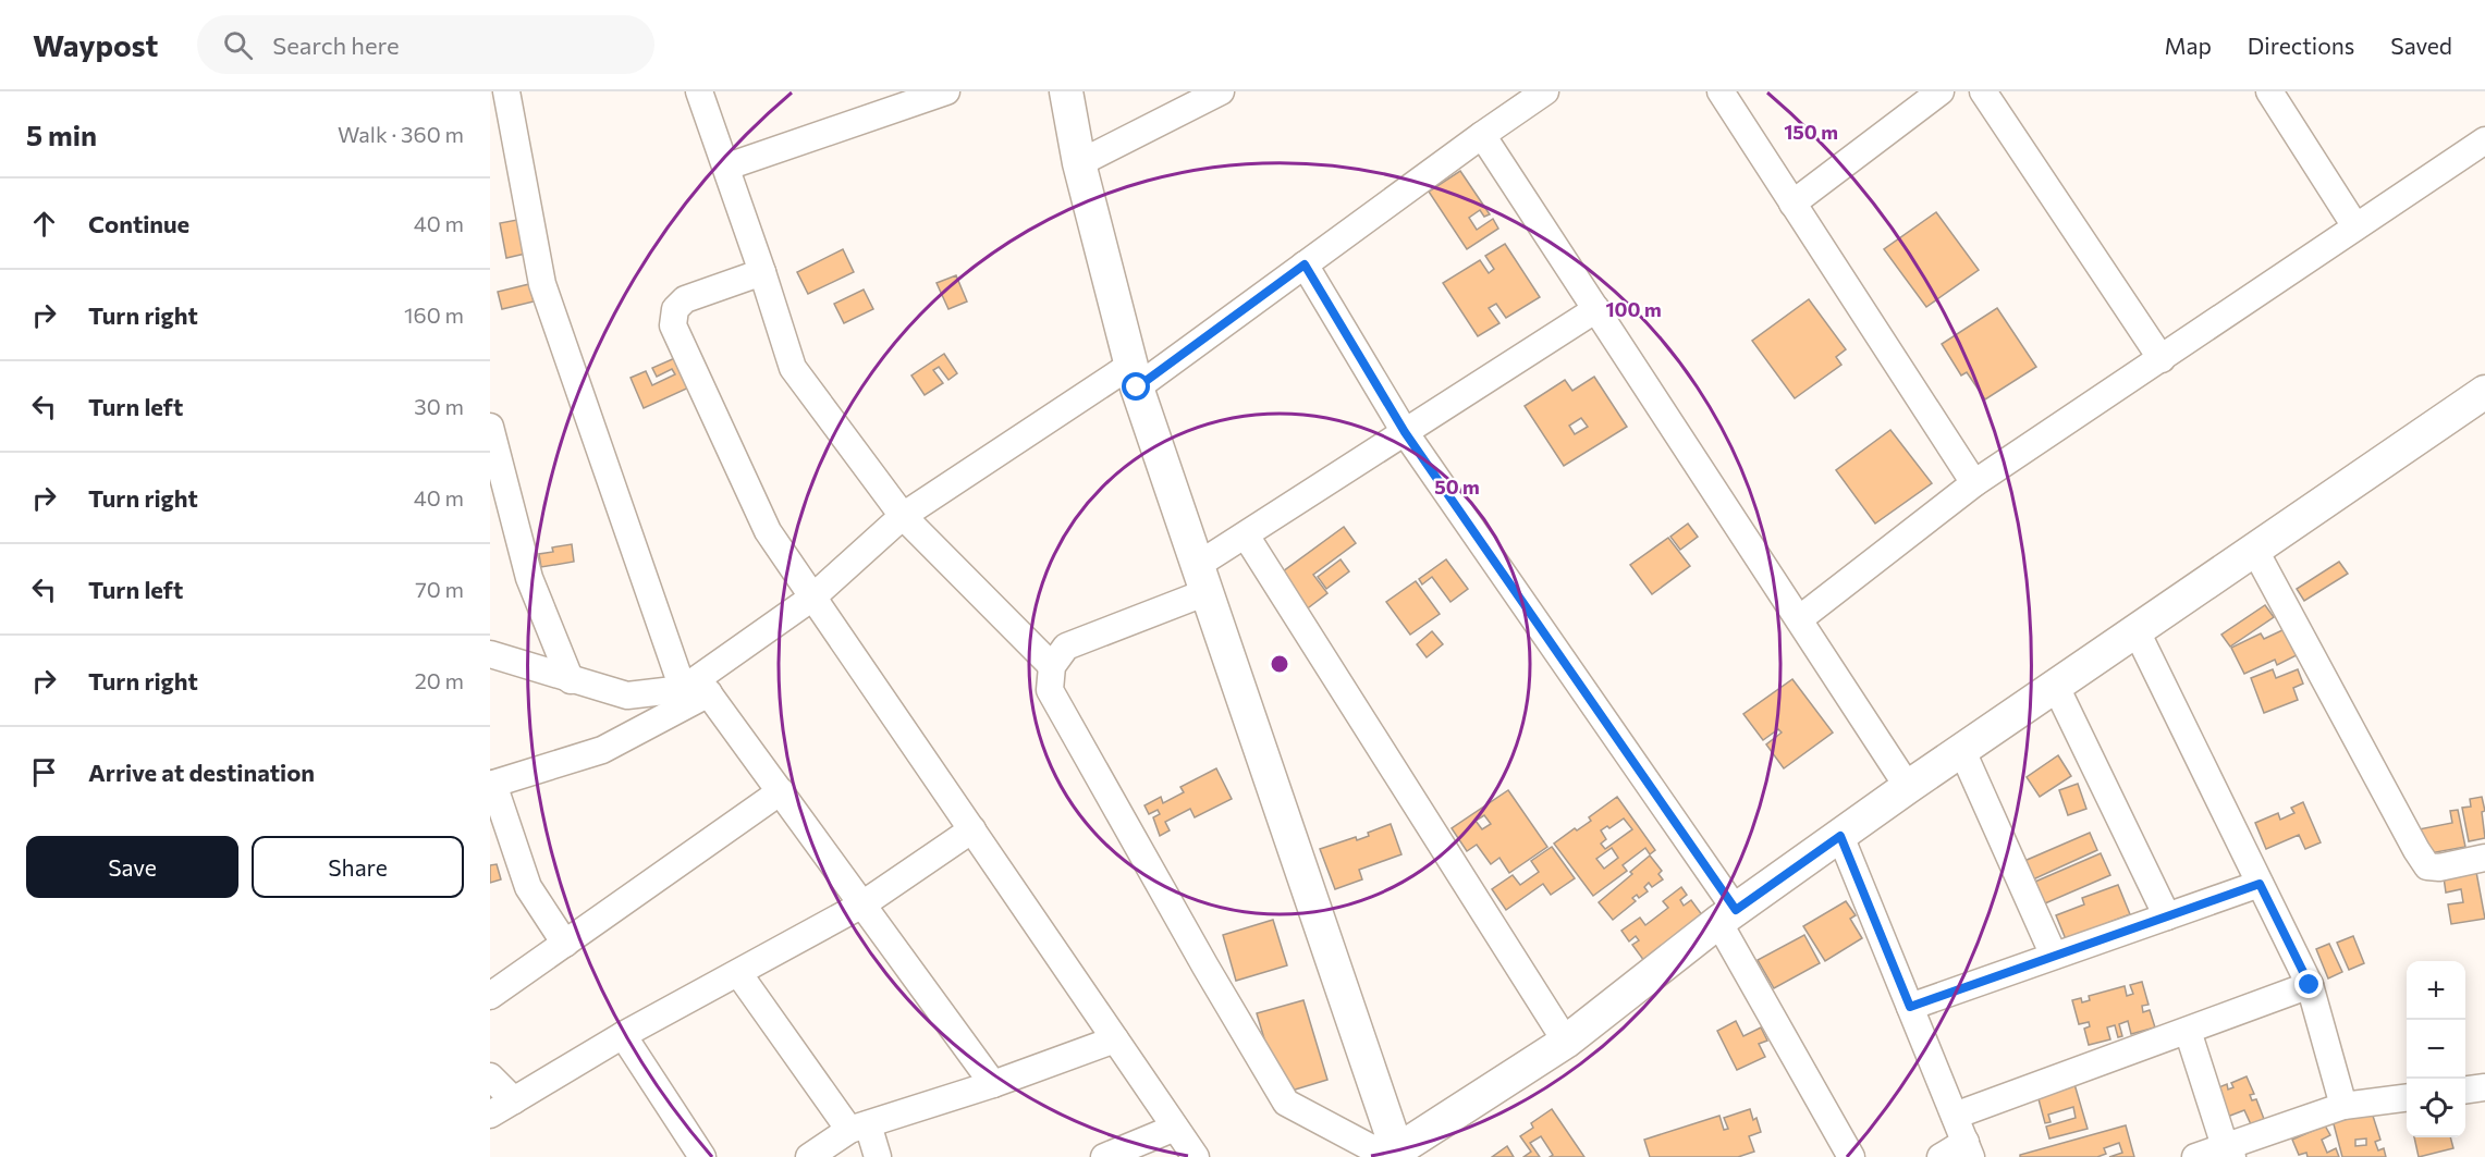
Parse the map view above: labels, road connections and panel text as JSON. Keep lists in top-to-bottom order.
{
  "page": {
    "header": "Waypost",
    "search": "Search here",
    "nav": ["Map", "Directions", "Saved"],
    "heading": ["5 min", "Walk · 360 m"],
    "list": [
      ["Continue", "40 m"],
      ["Turn right", "160 m"],
      ["Turn left", "30 m"],
      ["Turn right", "40 m"],
      ["Turn left", "70 m"],
      ["Turn right", "20 m"],
      "Arrive at destination"
    ],
    "buttons": ["Save", "Share"],
    "map_buttons": ["+", "−"]
  },
  "rings": ["150 m", "100 m", "50 m"]
}
